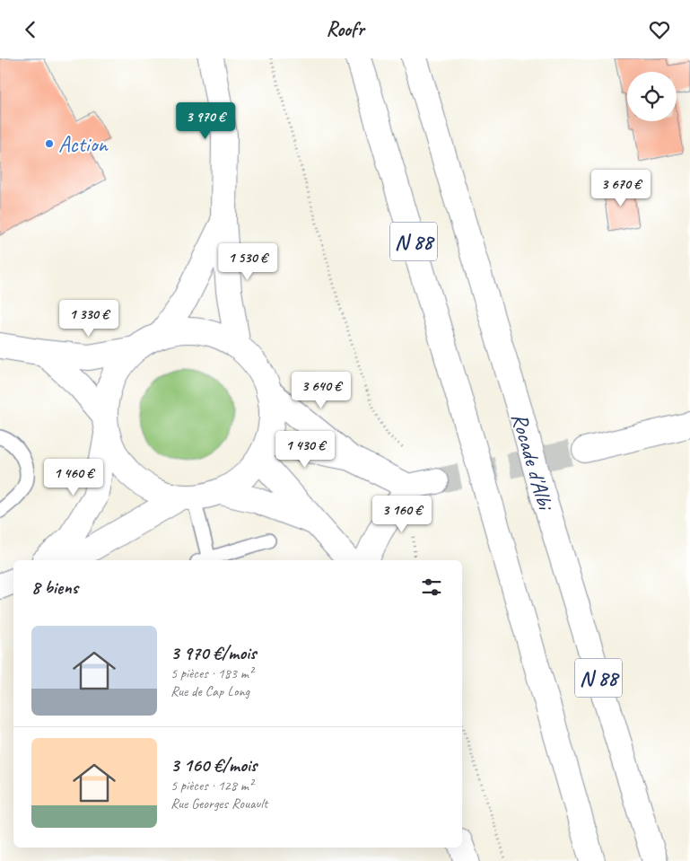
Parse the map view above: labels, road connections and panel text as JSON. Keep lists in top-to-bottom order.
{
  "streets": {
    "main road": ["N 88", "Rocade d'Albi"]
  },
  "places": ["Action"],
  "page": {
    "header": "Roofr",
    "price": [
      "3 970 €",
      "3 670 €",
      "1 530 €",
      "1 330 €",
      "3 640 €",
      "1 430 €",
      "1 460 €",
      "3 160 €"
    ],
    "heading": "8 biens",
    "list": [
      {
        "name": "3 970 €/mois",
        "note": "5 pièces · 183 m² · Rue de Cap Long"
      },
      {
        "name": "3 160 €/mois",
        "note": "5 pièces · 128 m² · Rue Georges Rouault"
      }
    ]
  }
}
